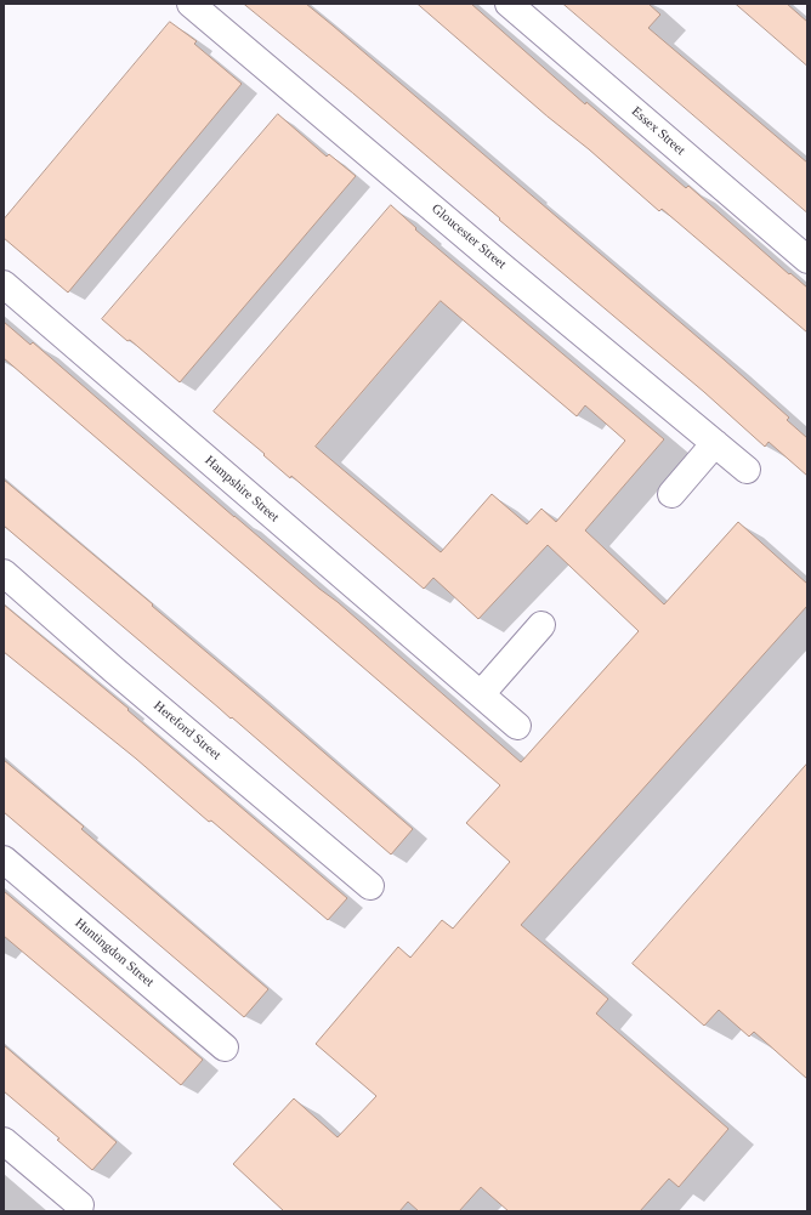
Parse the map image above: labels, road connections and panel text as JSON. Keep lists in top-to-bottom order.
{
  "streets": {
    "street": [
      "Essex Street",
      "Gloucester Street",
      "Hampshire Street",
      "Hereford Street",
      "Huntingdon Street"
    ]
  }
}
